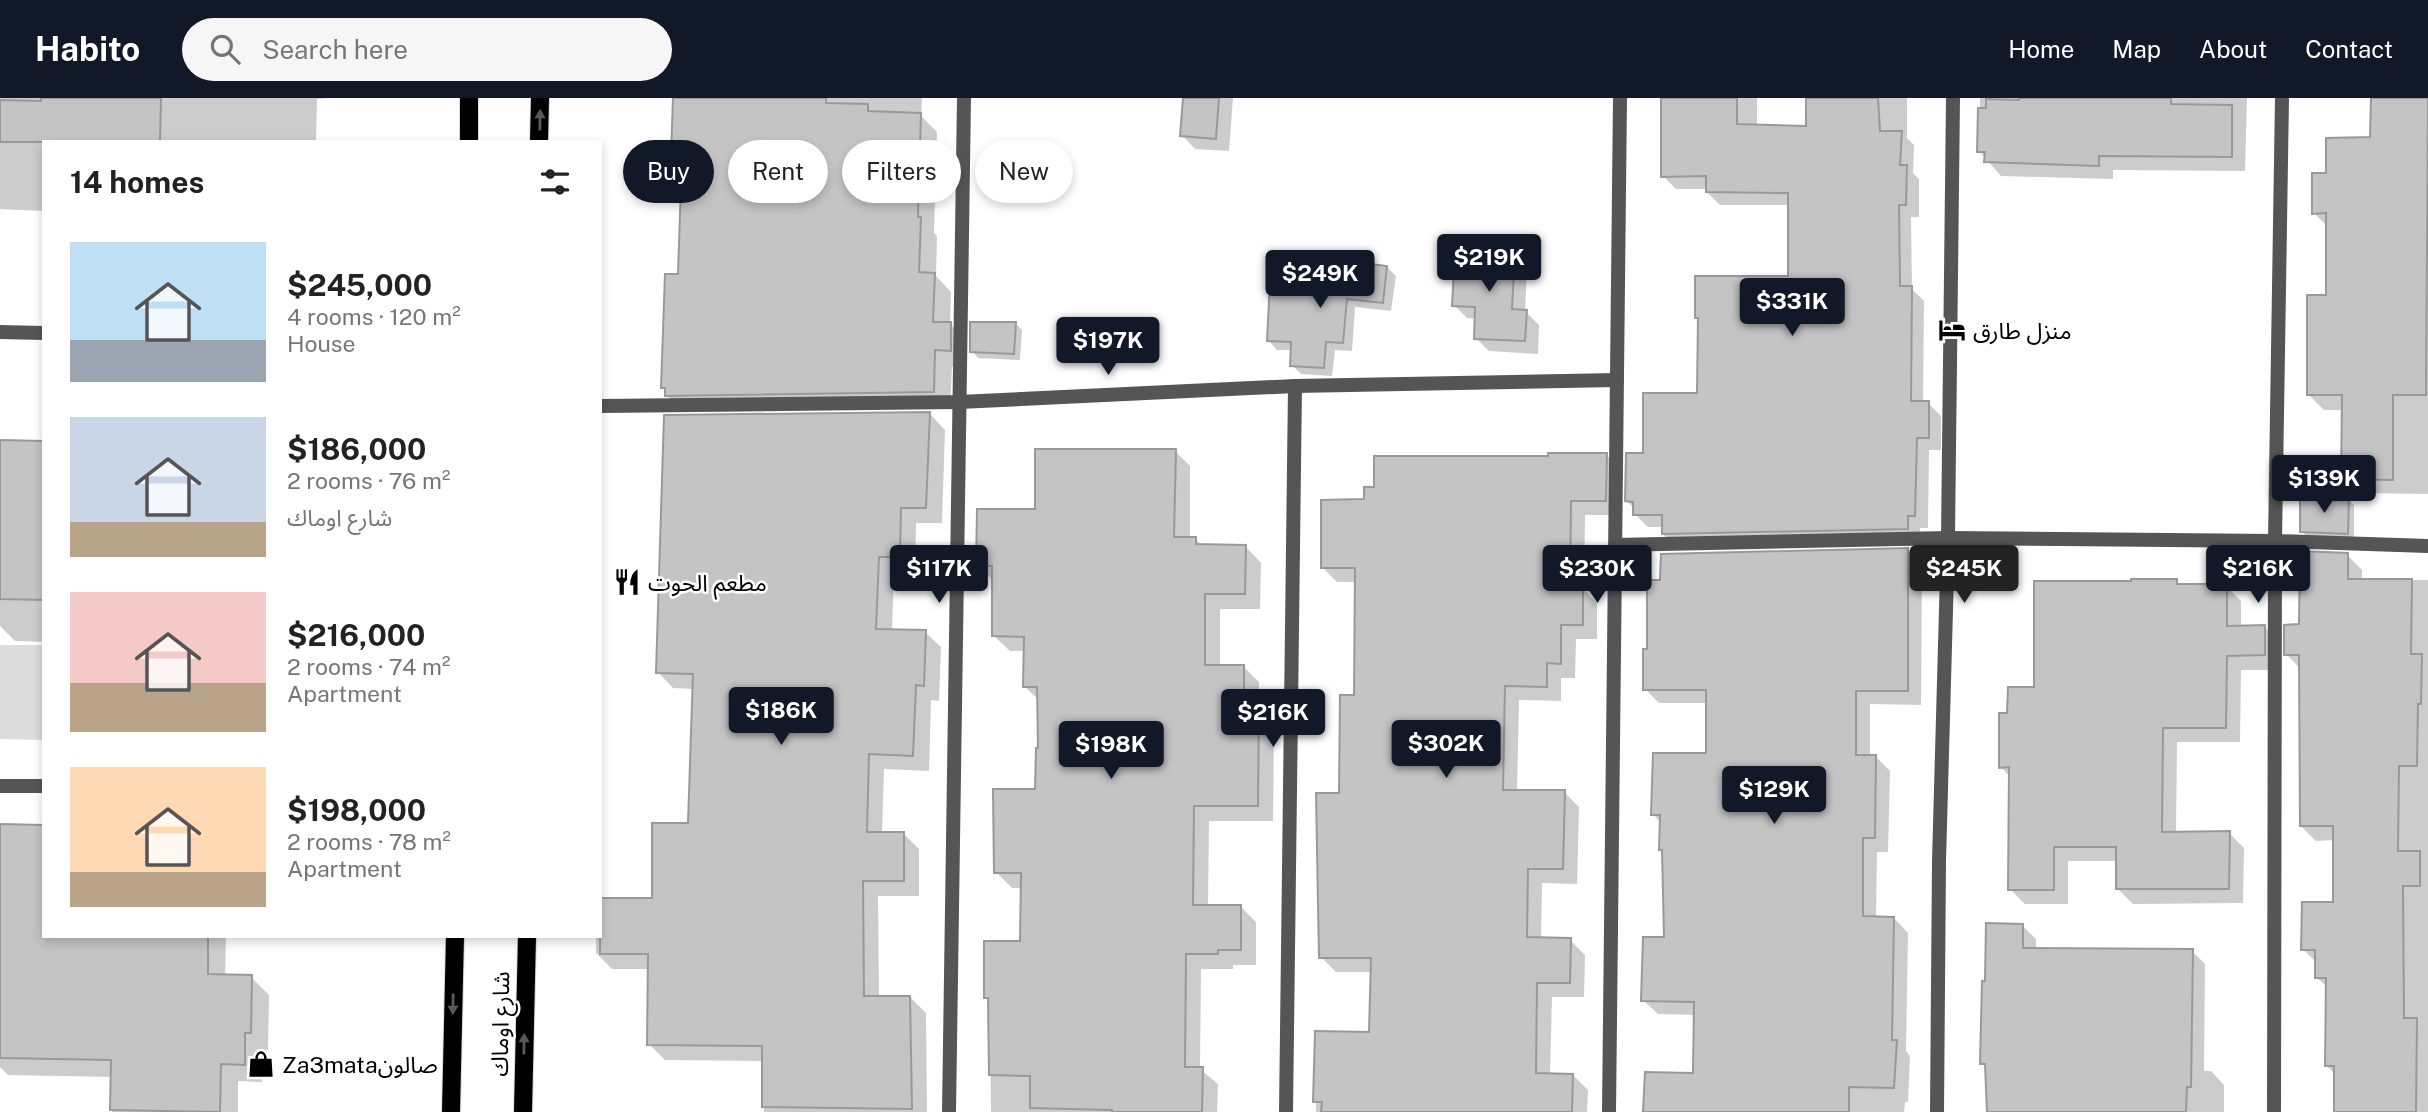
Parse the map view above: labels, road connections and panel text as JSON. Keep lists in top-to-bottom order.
{
  "streets": {
    "main road": ["شارع اوماك"]
  },
  "places": {
    "hotel": ["منزل طارق"],
    "restaurant": ["مطعم الحوت"],
    "shop": ["Za3mataصالون"]
  },
  "page": {
    "header": "Habito",
    "search": "Search here",
    "nav": [
      "Home",
      "Map",
      "About",
      "Contact"
    ],
    "chip": [
      "Buy",
      "Rent",
      "Filters",
      "New"
    ],
    "heading": "14 homes",
    "list": [
      {
        "name": "$245,000",
        "note": "4 rooms · 120 m² · House"
      },
      {
        "name": "$186,000",
        "note": "2 rooms · 76 m² · شارع اوماك"
      },
      {
        "name": "$216,000",
        "note": "2 rooms · 74 m² · Apartment"
      },
      {
        "name": "$198,000",
        "note": "2 rooms · 78 m² · Apartment"
      }
    ],
    "price": [
      "$219K",
      "$249K",
      "$331K",
      "$197K",
      "$139K",
      "$117K",
      "$230K",
      "$245K",
      "$216K",
      "$186K",
      "$216K",
      "$302K",
      "$198K",
      "$129K"
    ]
  }
}
